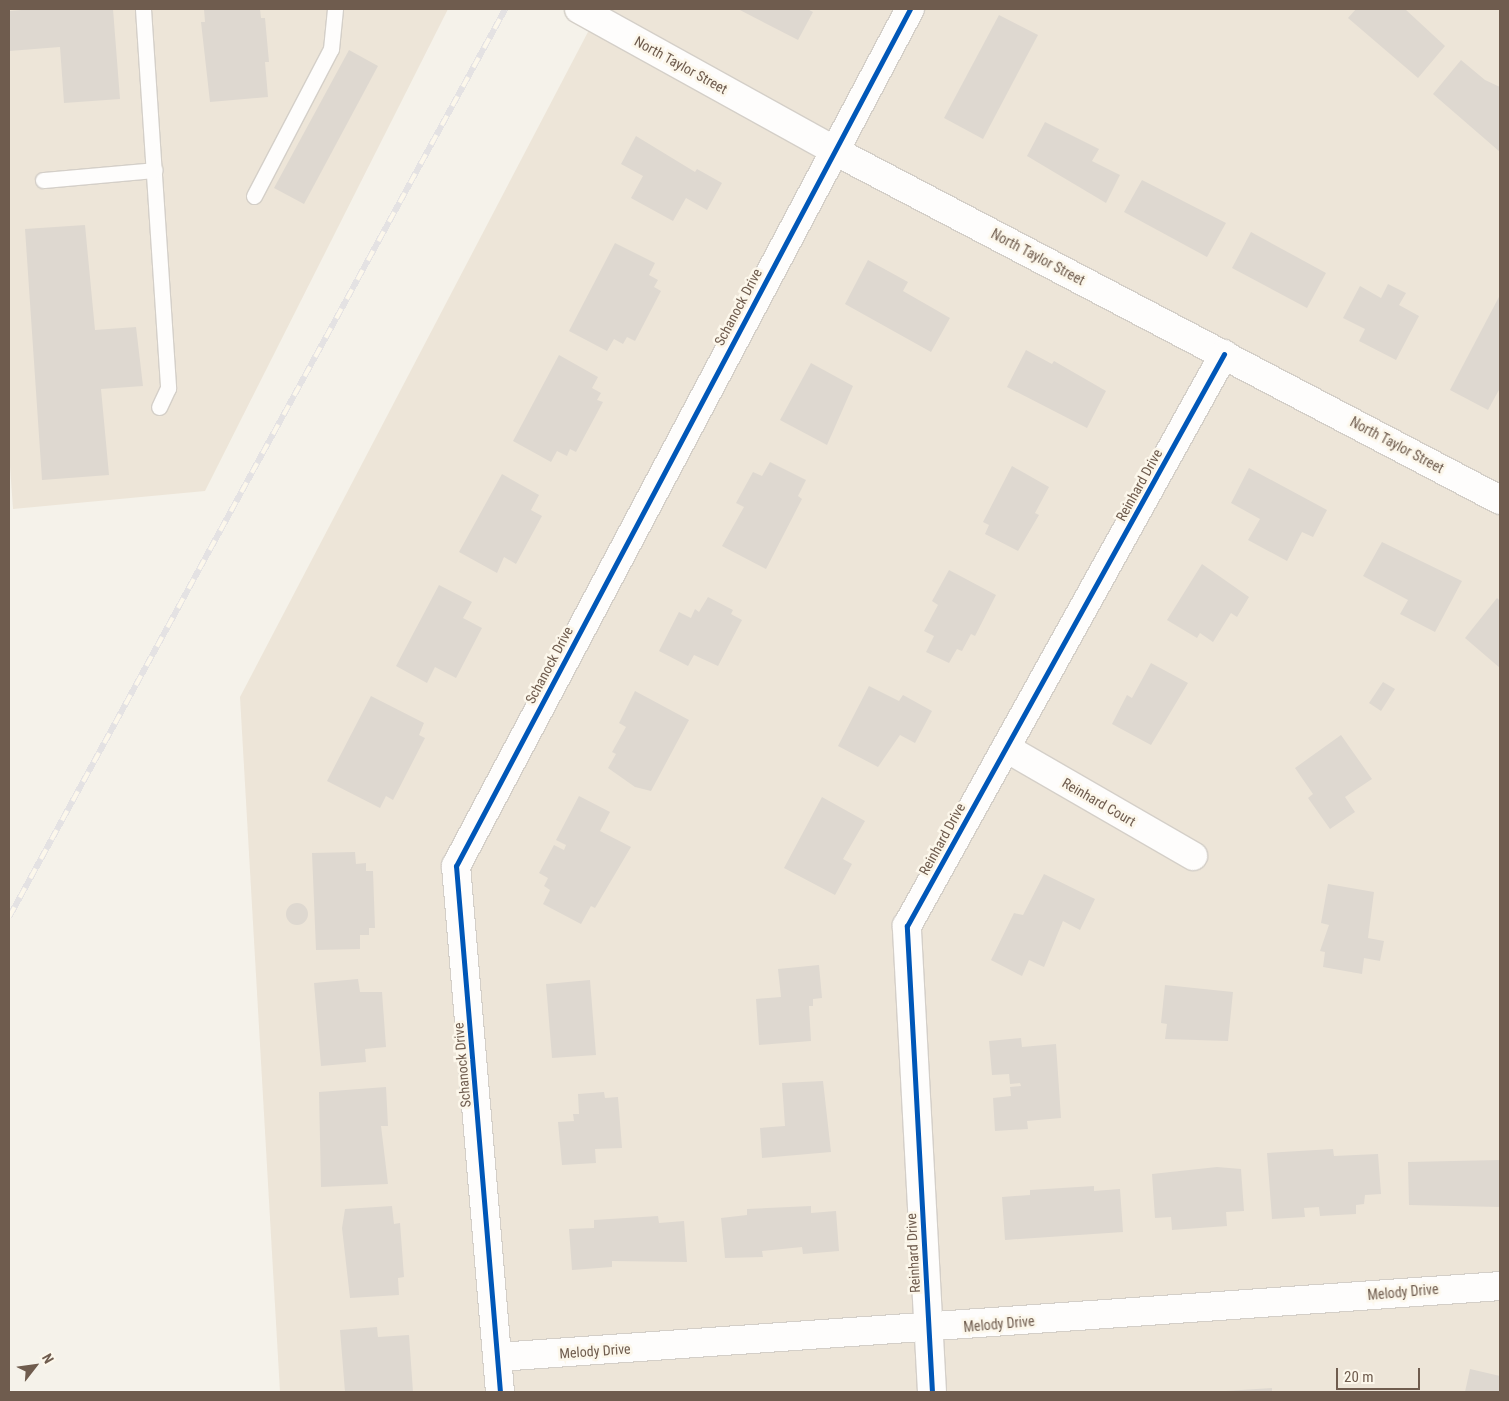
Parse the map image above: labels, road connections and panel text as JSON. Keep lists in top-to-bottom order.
{
  "streets": {
    "street": [
      "North Taylor Street",
      "Schanock Drive",
      "Reinhard Drive",
      "Reinhard Court",
      "Melody Drive"
    ]
  },
  "crossings": [
    ["North Taylor Street", "Schanock Drive"],
    ["North Taylor Street", "Reinhard Drive"],
    ["Schanock Drive", "Melody Drive"],
    ["Reinhard Drive", "Reinhard Court"],
    ["Reinhard Drive", "Melody Drive"]
  ],
  "scale_bar": "20 m",
  "north": "top right"
}
